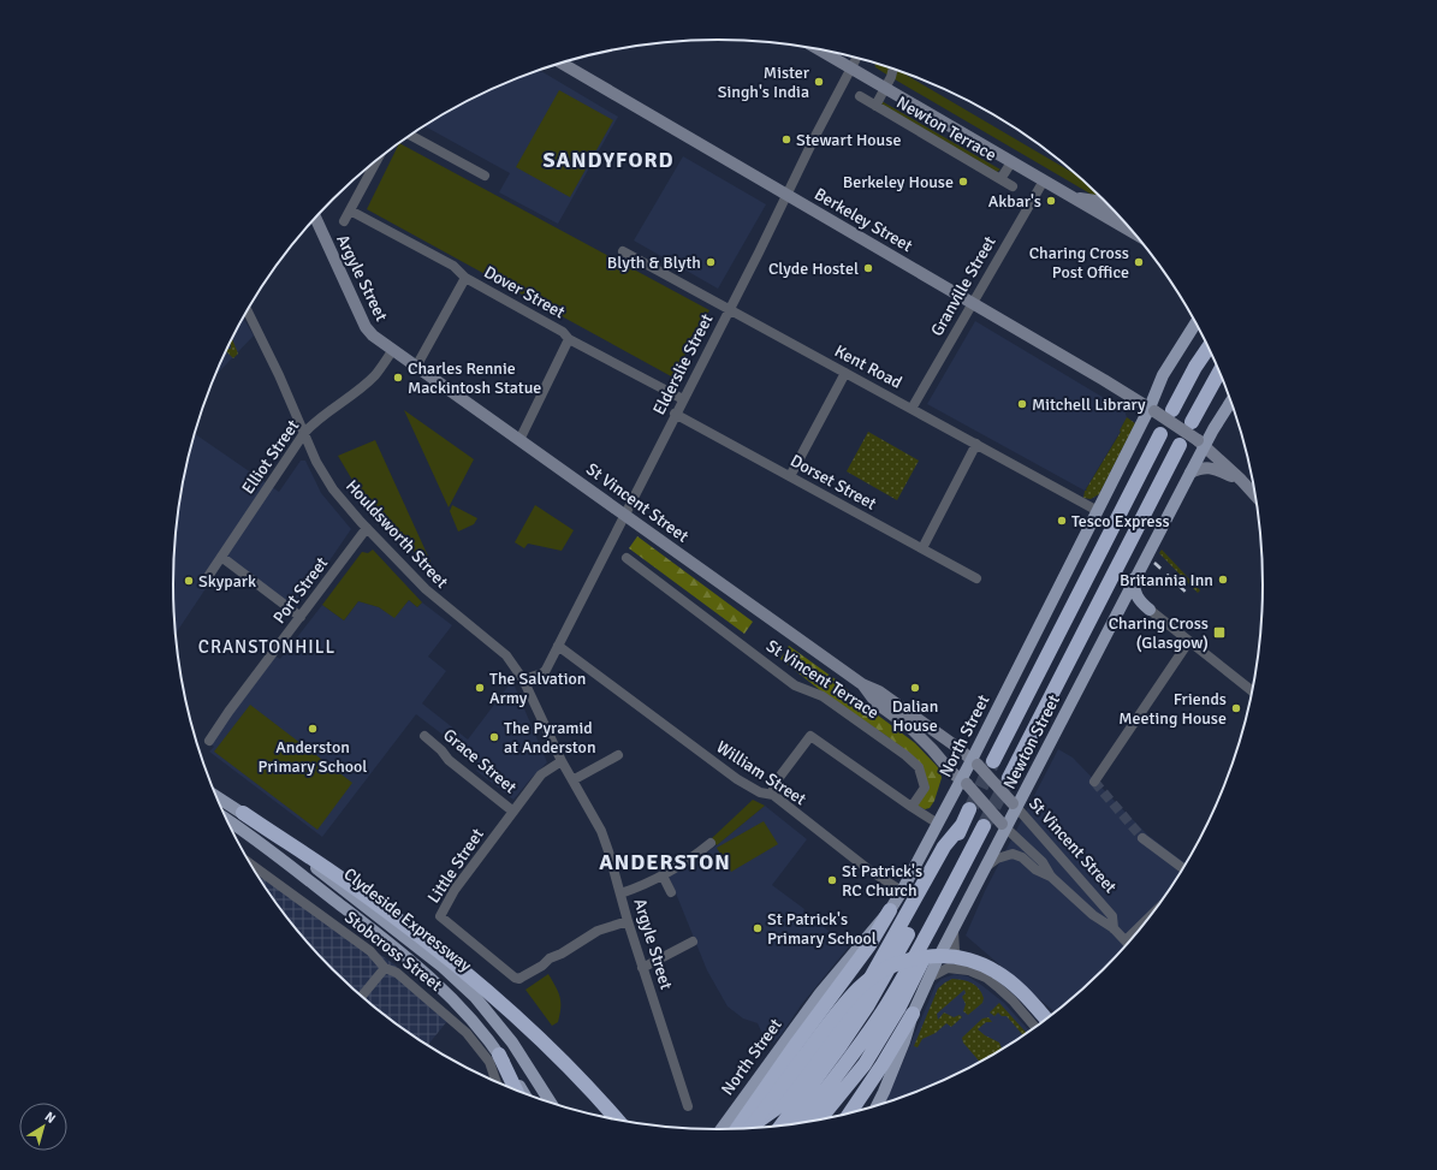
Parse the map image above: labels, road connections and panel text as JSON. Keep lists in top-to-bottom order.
{
  "streets": {
    "main road": ["North Street", "Newton Street", "Clydeside Expressway"],
    "street": [
      "Newton Terrace",
      "Berkeley Street",
      "Argyle Street",
      "Granville Street",
      "Dover Street",
      "Elderslie Street",
      "Kent Road",
      "Elliot Street",
      "Dorset Street",
      "St Vincent Street",
      "Houldsworth Street",
      "Port Street",
      "St Vincent Terrace",
      "Grace Street",
      "William Street",
      "Little Street",
      "Stobcross Street"
    ]
  },
  "crossings": [
    ["Berkeley Street", "Granville Street"],
    ["Berkeley Street", "Elderslie Street"],
    ["Berkeley Street", "North Street"],
    ["Berkeley Street", "Newton Street"],
    ["Argyle Street", "Elderslie Street"],
    ["Argyle Street", "Elliot Street"],
    ["Argyle Street", "St Vincent Street"],
    ["Argyle Street", "Houldsworth Street"],
    ["Argyle Street", "Little Street"],
    ["Granville Street", "Kent Road"],
    ["Dover Street", "Elderslie Street"],
    ["Elderslie Street", "Kent Road"],
    ["Elderslie Street", "Dorset Street"],
    ["Elderslie Street", "St Vincent Street"],
    ["Elderslie Street", "Houldsworth Street"],
    ["Elderslie Street", "William Street"],
    ["Kent Road", "North Street"],
    ["Elliot Street", "St Vincent Street"],
    ["Elliot Street", "Houldsworth Street"],
    ["St Vincent Street", "North Street"],
    ["St Vincent Street", "Newton Street"],
    ["Houldsworth Street", "Port Street"],
    ["North Street", "William Street"],
    ["Grace Street", "Little Street"]
  ],
  "districts": ["SANDYFORD", "CRANSTONHILL", "ANDERSTON"],
  "places": {
    "other": [
      "Mister Singh's India",
      "Stewart House",
      "Berkeley House",
      "Akbar's",
      "Blyth & Blyth",
      "Charing Cross Post Office",
      "Clyde Hostel",
      "Charles Rennie Mackintosh Statue",
      "Mitchell Library",
      "Tesco Express",
      "Britannia Inn",
      "Skypark",
      "The Salvation Army",
      "Dalian House",
      "Friends Meeting House",
      "Anderston Primary School",
      "The Pyramid at Anderston",
      "St Patrick's RC Church",
      "St Patrick's Primary School"
    ],
    "transit": ["Charing Cross (Glasgow)"]
  },
  "north": "top right"
}
